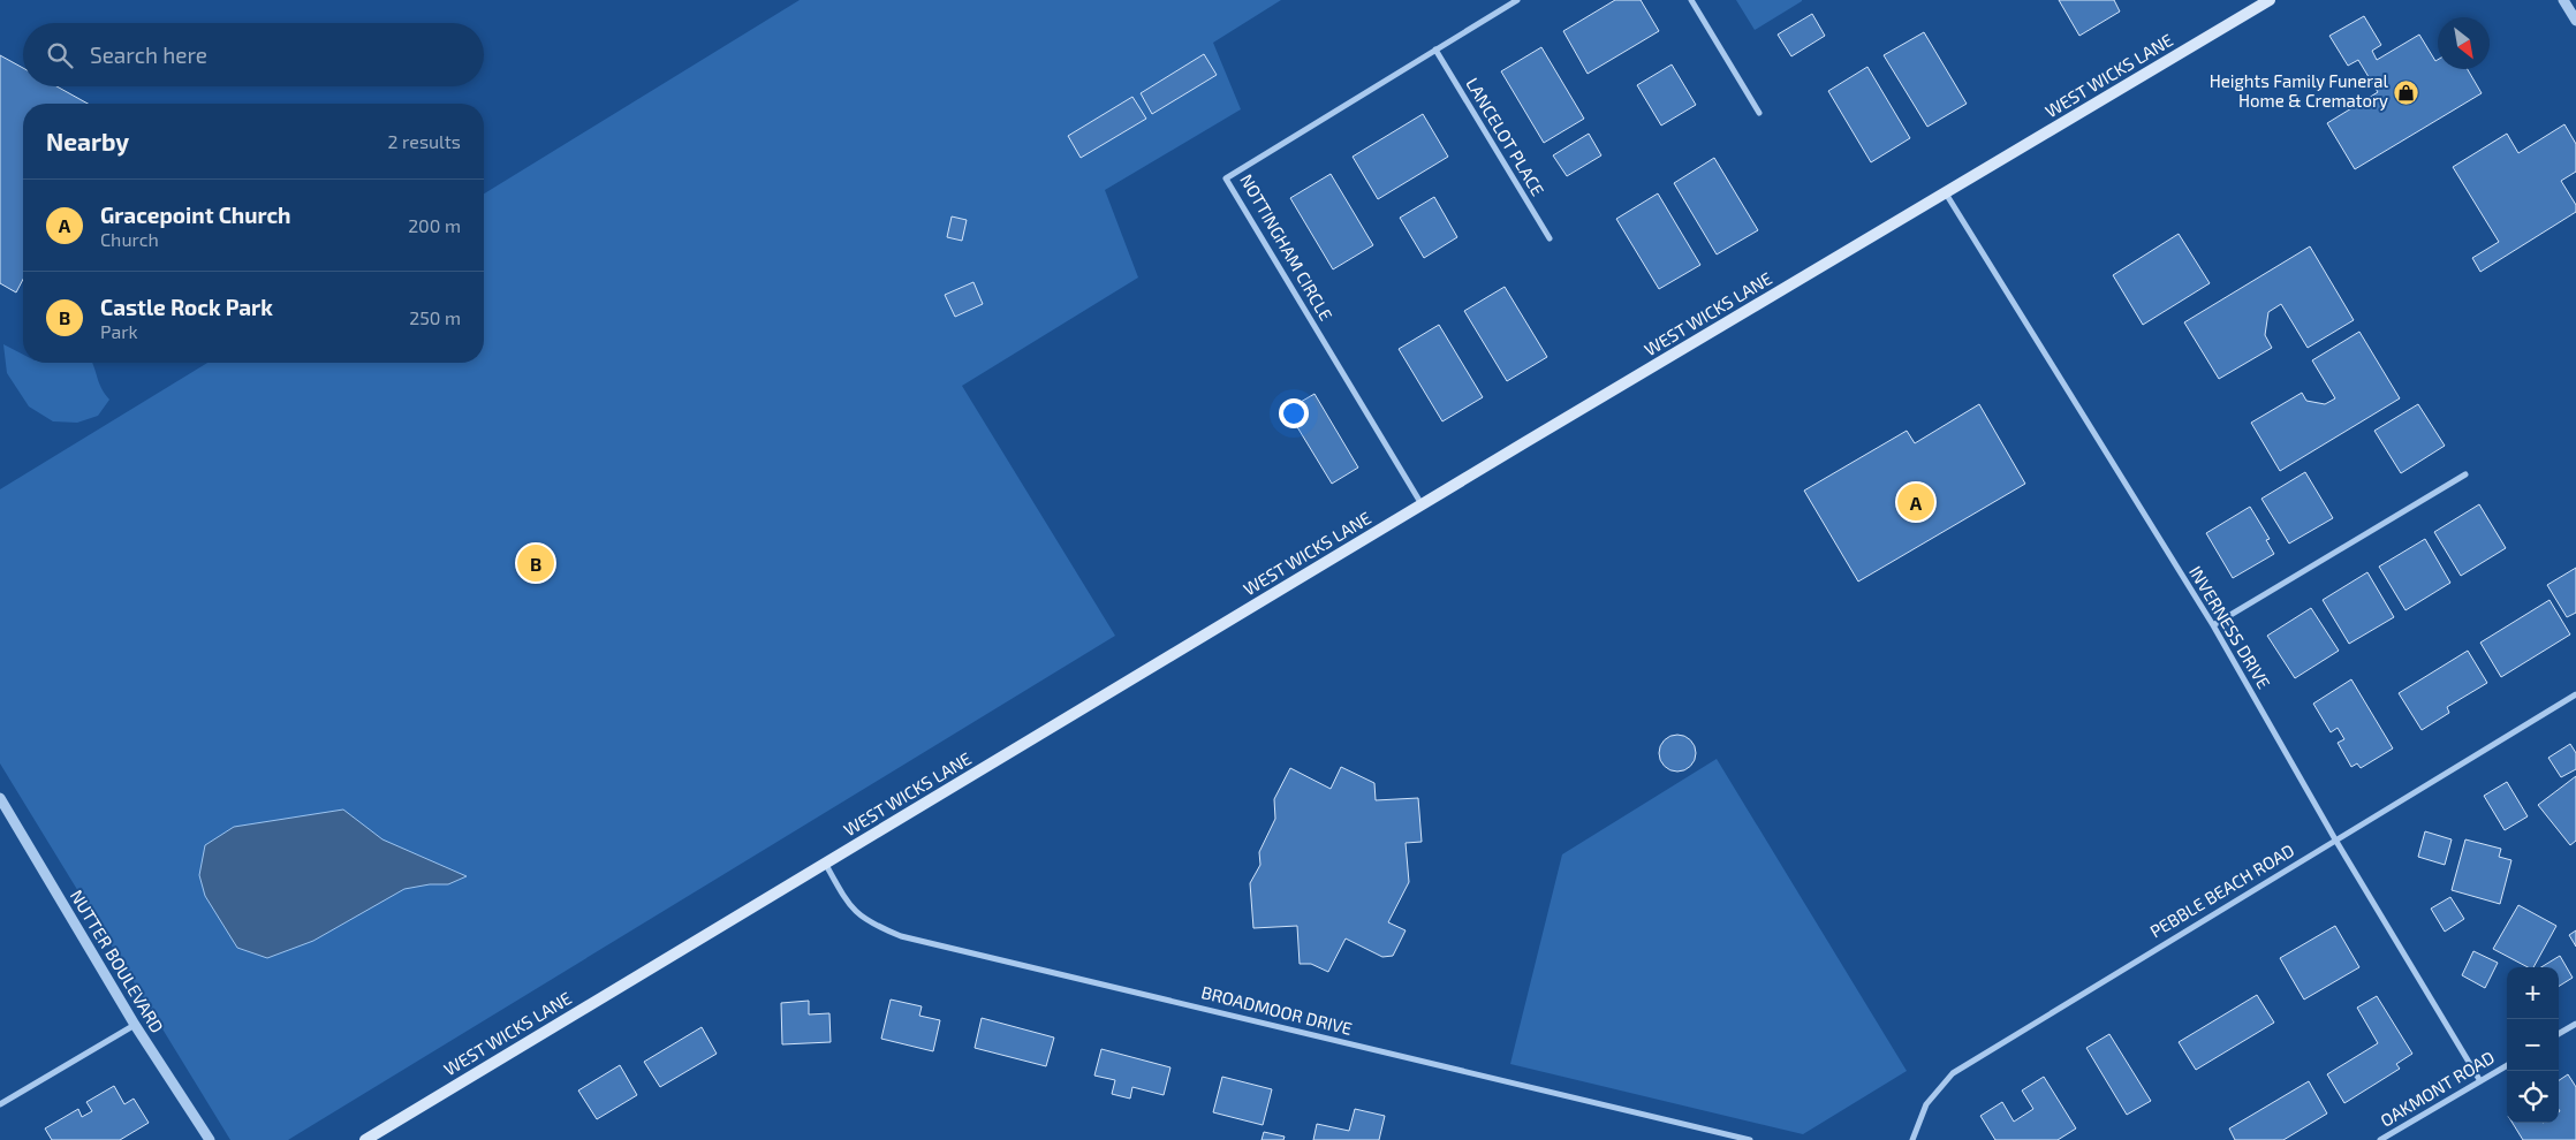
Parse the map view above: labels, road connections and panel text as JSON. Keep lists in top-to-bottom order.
{
  "streets": {
    "main road": ["WEST WICKS LANE"],
    "street": [
      "LANCELOT PLACE",
      "NOTTINGHAM CIRCLE",
      "INVERNESS DRIVE",
      "PEBBLE BEACH ROAD",
      "NUTTER BOULEVARD",
      "BROADMOOR DRIVE",
      "OAKMONT ROAD"
    ]
  },
  "crossings": [
    ["WEST WICKS LANE", "NOTTINGHAM CIRCLE"],
    ["WEST WICKS LANE", "INVERNESS DRIVE"],
    ["WEST WICKS LANE", "BROADMOOR DRIVE"],
    ["LANCELOT PLACE", "NOTTINGHAM CIRCLE"],
    ["INVERNESS DRIVE", "PEBBLE BEACH ROAD"],
    ["INVERNESS DRIVE", "OAKMONT ROAD"]
  ],
  "places": {
    "shop": ["Heights Family Funeral Home & Crematory"]
  },
  "north": "bottom right",
  "page": {
    "search": "Search here",
    "heading": ["Nearby", "2 results"],
    "list": [
      {
        "mark": "A",
        "name": "Gracepoint Church",
        "note": "Church",
        "value": "200 m"
      },
      {
        "mark": "B",
        "name": "Castle Rock Park",
        "note": "Park",
        "value": "250 m"
      }
    ],
    "pins": ["A", "B"],
    "map_buttons": ["+", "−"]
  }
}
